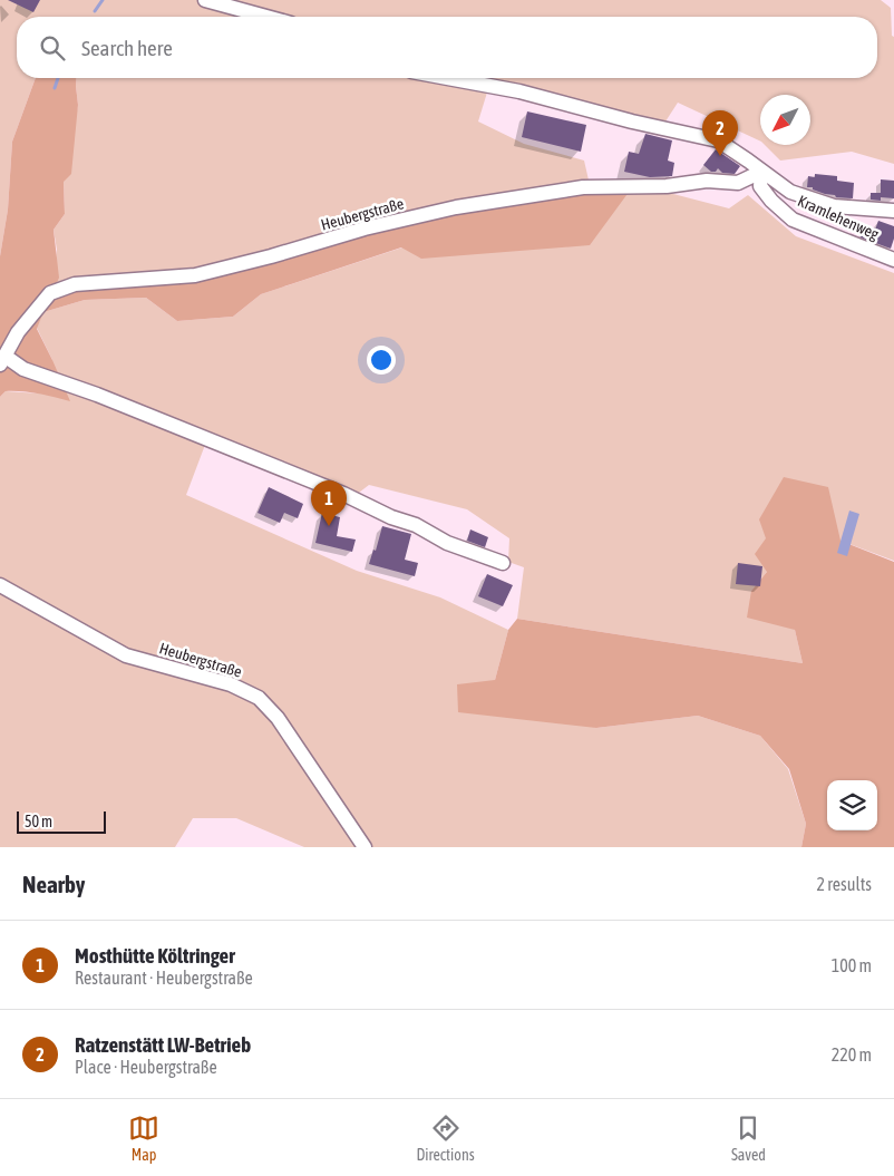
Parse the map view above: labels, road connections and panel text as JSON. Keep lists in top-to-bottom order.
{
  "streets": {
    "street": ["Heubergstraße", "Kramlehenweg"]
  },
  "crossings": [
    ["Heubergstraße", "Kramlehenweg"]
  ],
  "scale_bar": "50 m",
  "north": "bottom left",
  "page": {
    "search": "Search here",
    "pins": ["2", "1"],
    "scale": "50 m",
    "heading": ["Nearby", "2 results"],
    "list": [
      {
        "mark": "1",
        "name": "Mosthütte Költringer",
        "note": "Restaurant · Heubergstraße",
        "value": "100 m"
      },
      {
        "mark": "2",
        "name": "Ratzenstätt LW-Betrieb",
        "note": "Place · Heubergstraße",
        "value": "220 m"
      }
    ],
    "nav": ["Map", "Directions", "Saved"]
  }
}
